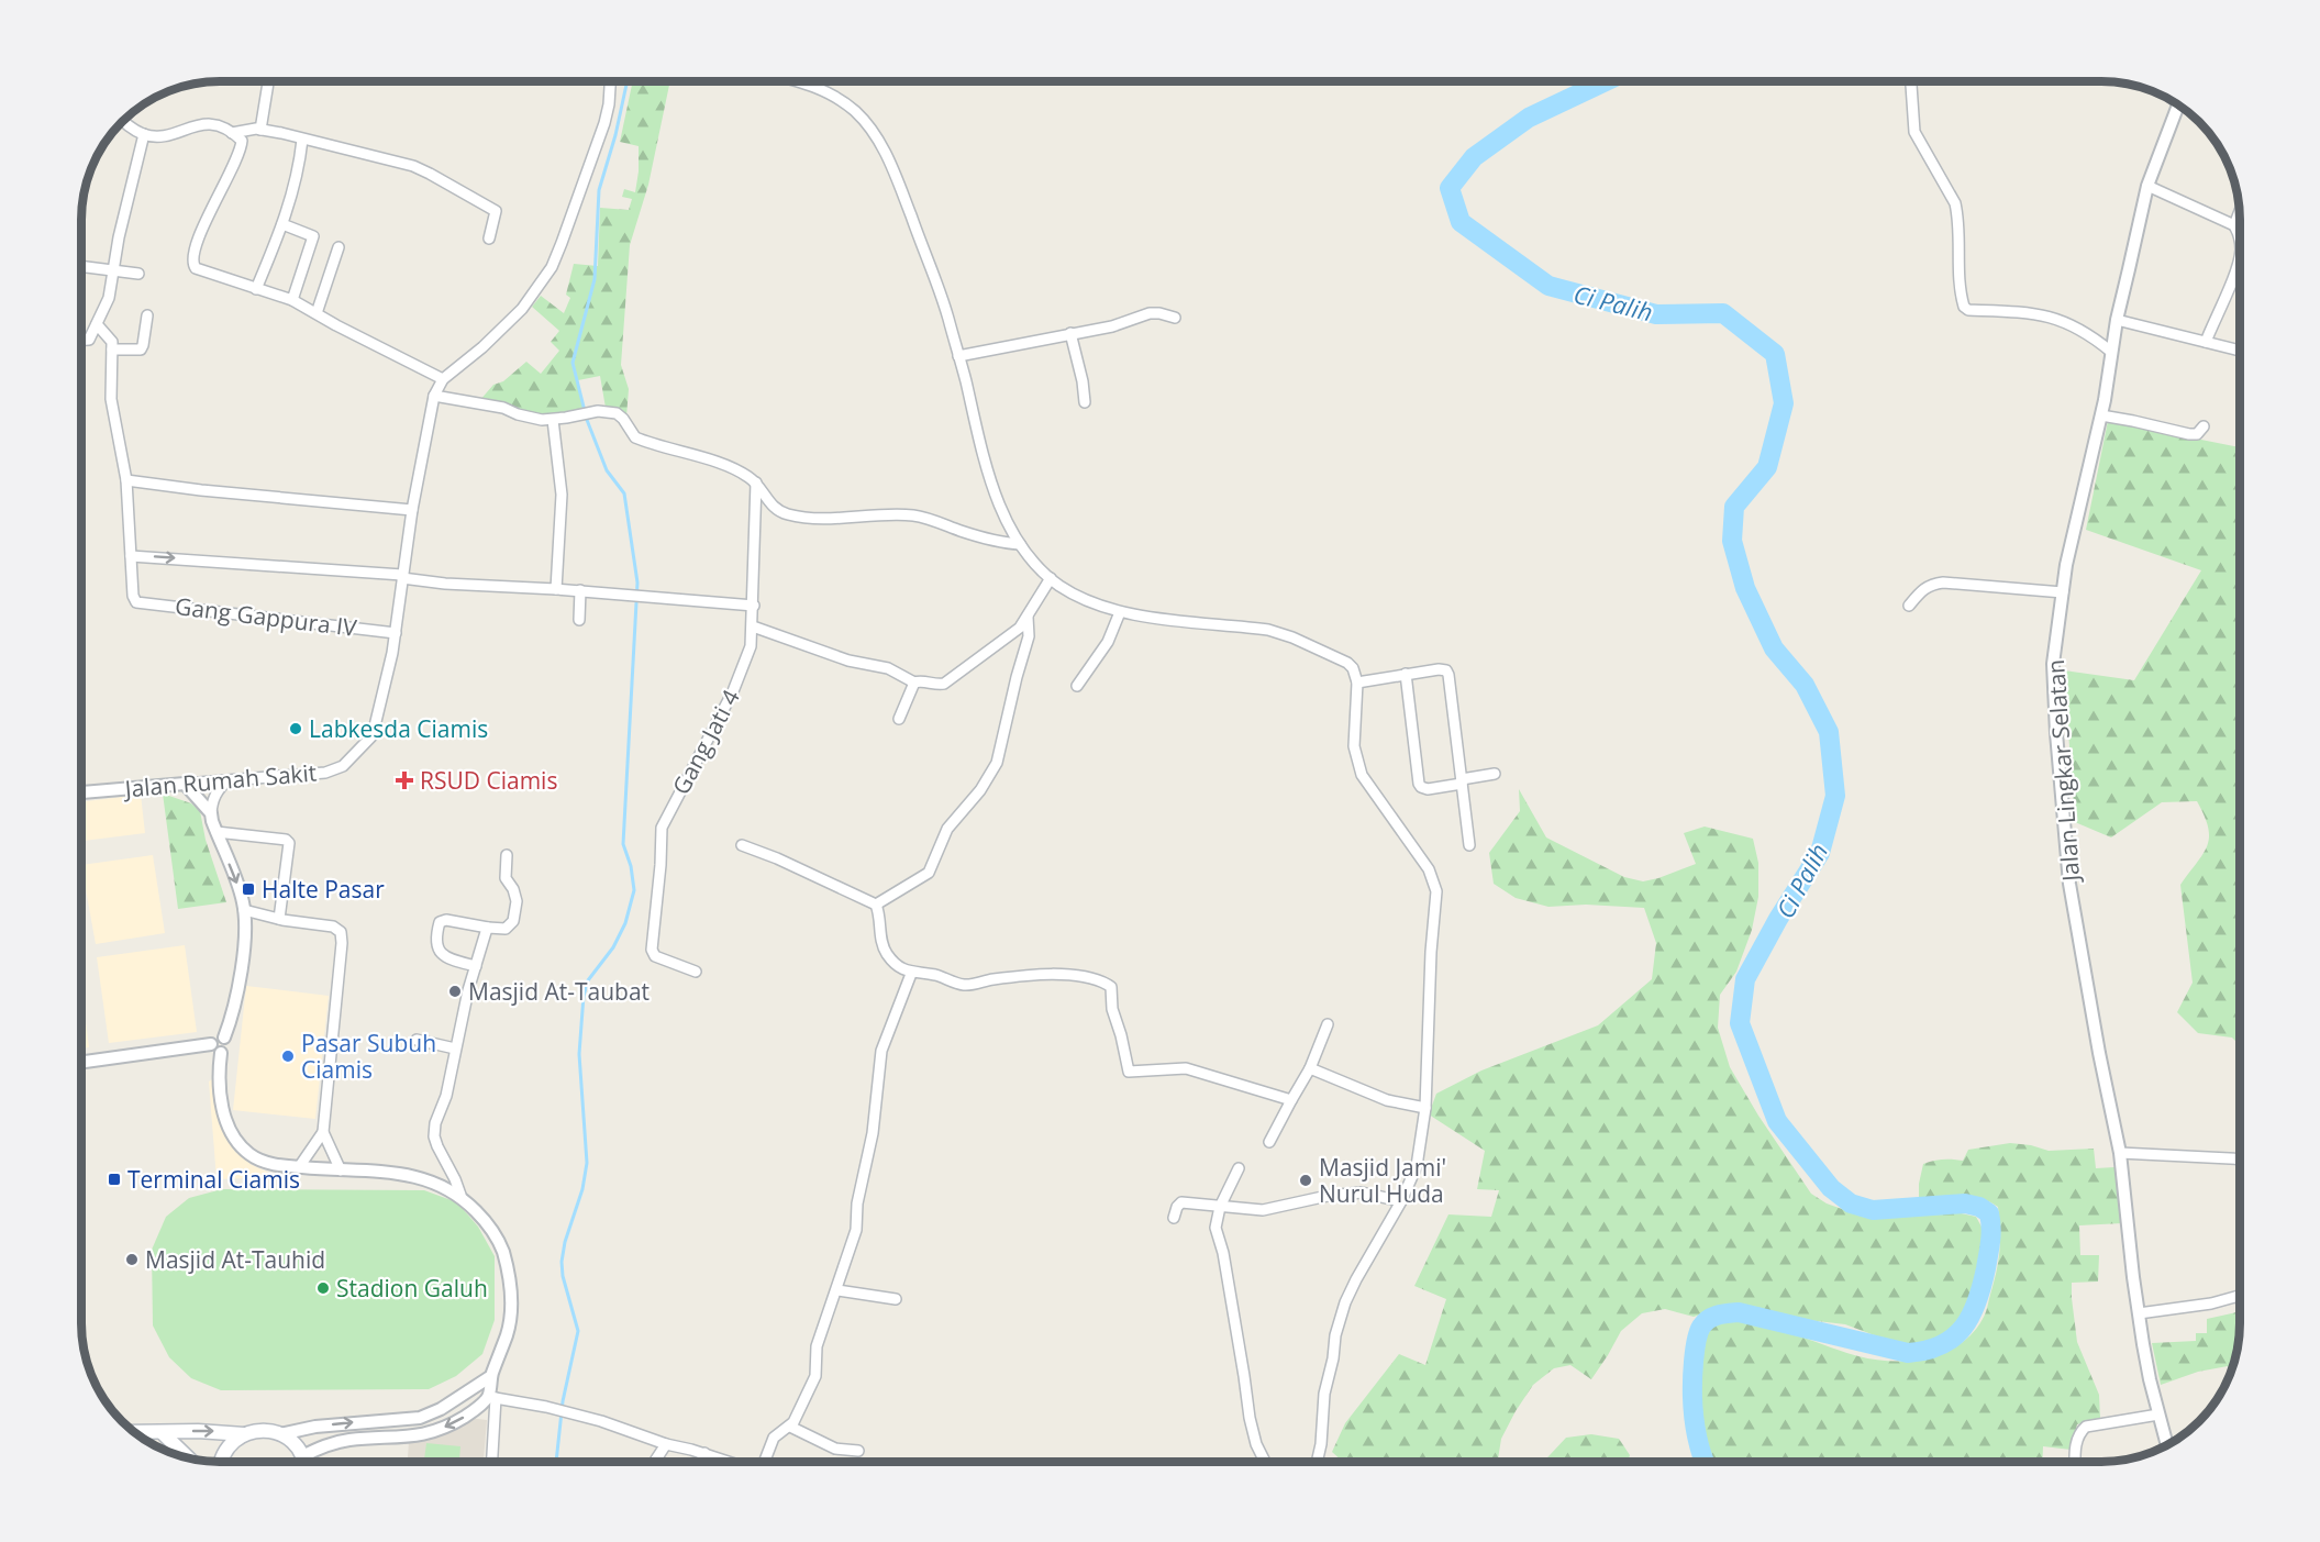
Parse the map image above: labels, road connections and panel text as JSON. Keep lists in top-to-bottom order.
{
  "streets": {
    "street": [
      "Gang Gappura IV",
      "Gang Jati 4",
      "Jalan Lingkar Selatan",
      "Jalan Rumah Sakit"
    ]
  },
  "crossings": [
    ["Gang Gappura IV", "Jalan Rumah Sakit"]
  ],
  "water": ["Ci Palih"],
  "places": {
    "other": [
      "Labkesda Ciamis",
      "Masjid At-Taubat",
      "Pasar Subuh Ciamis",
      "Masjid Jami' Nurul Huda",
      "Masjid At-Tauhid",
      "Stadion Galuh"
    ],
    "health": ["RSUD Ciamis"],
    "transit": ["Halte Pasar", "Terminal Ciamis"]
  }
}
